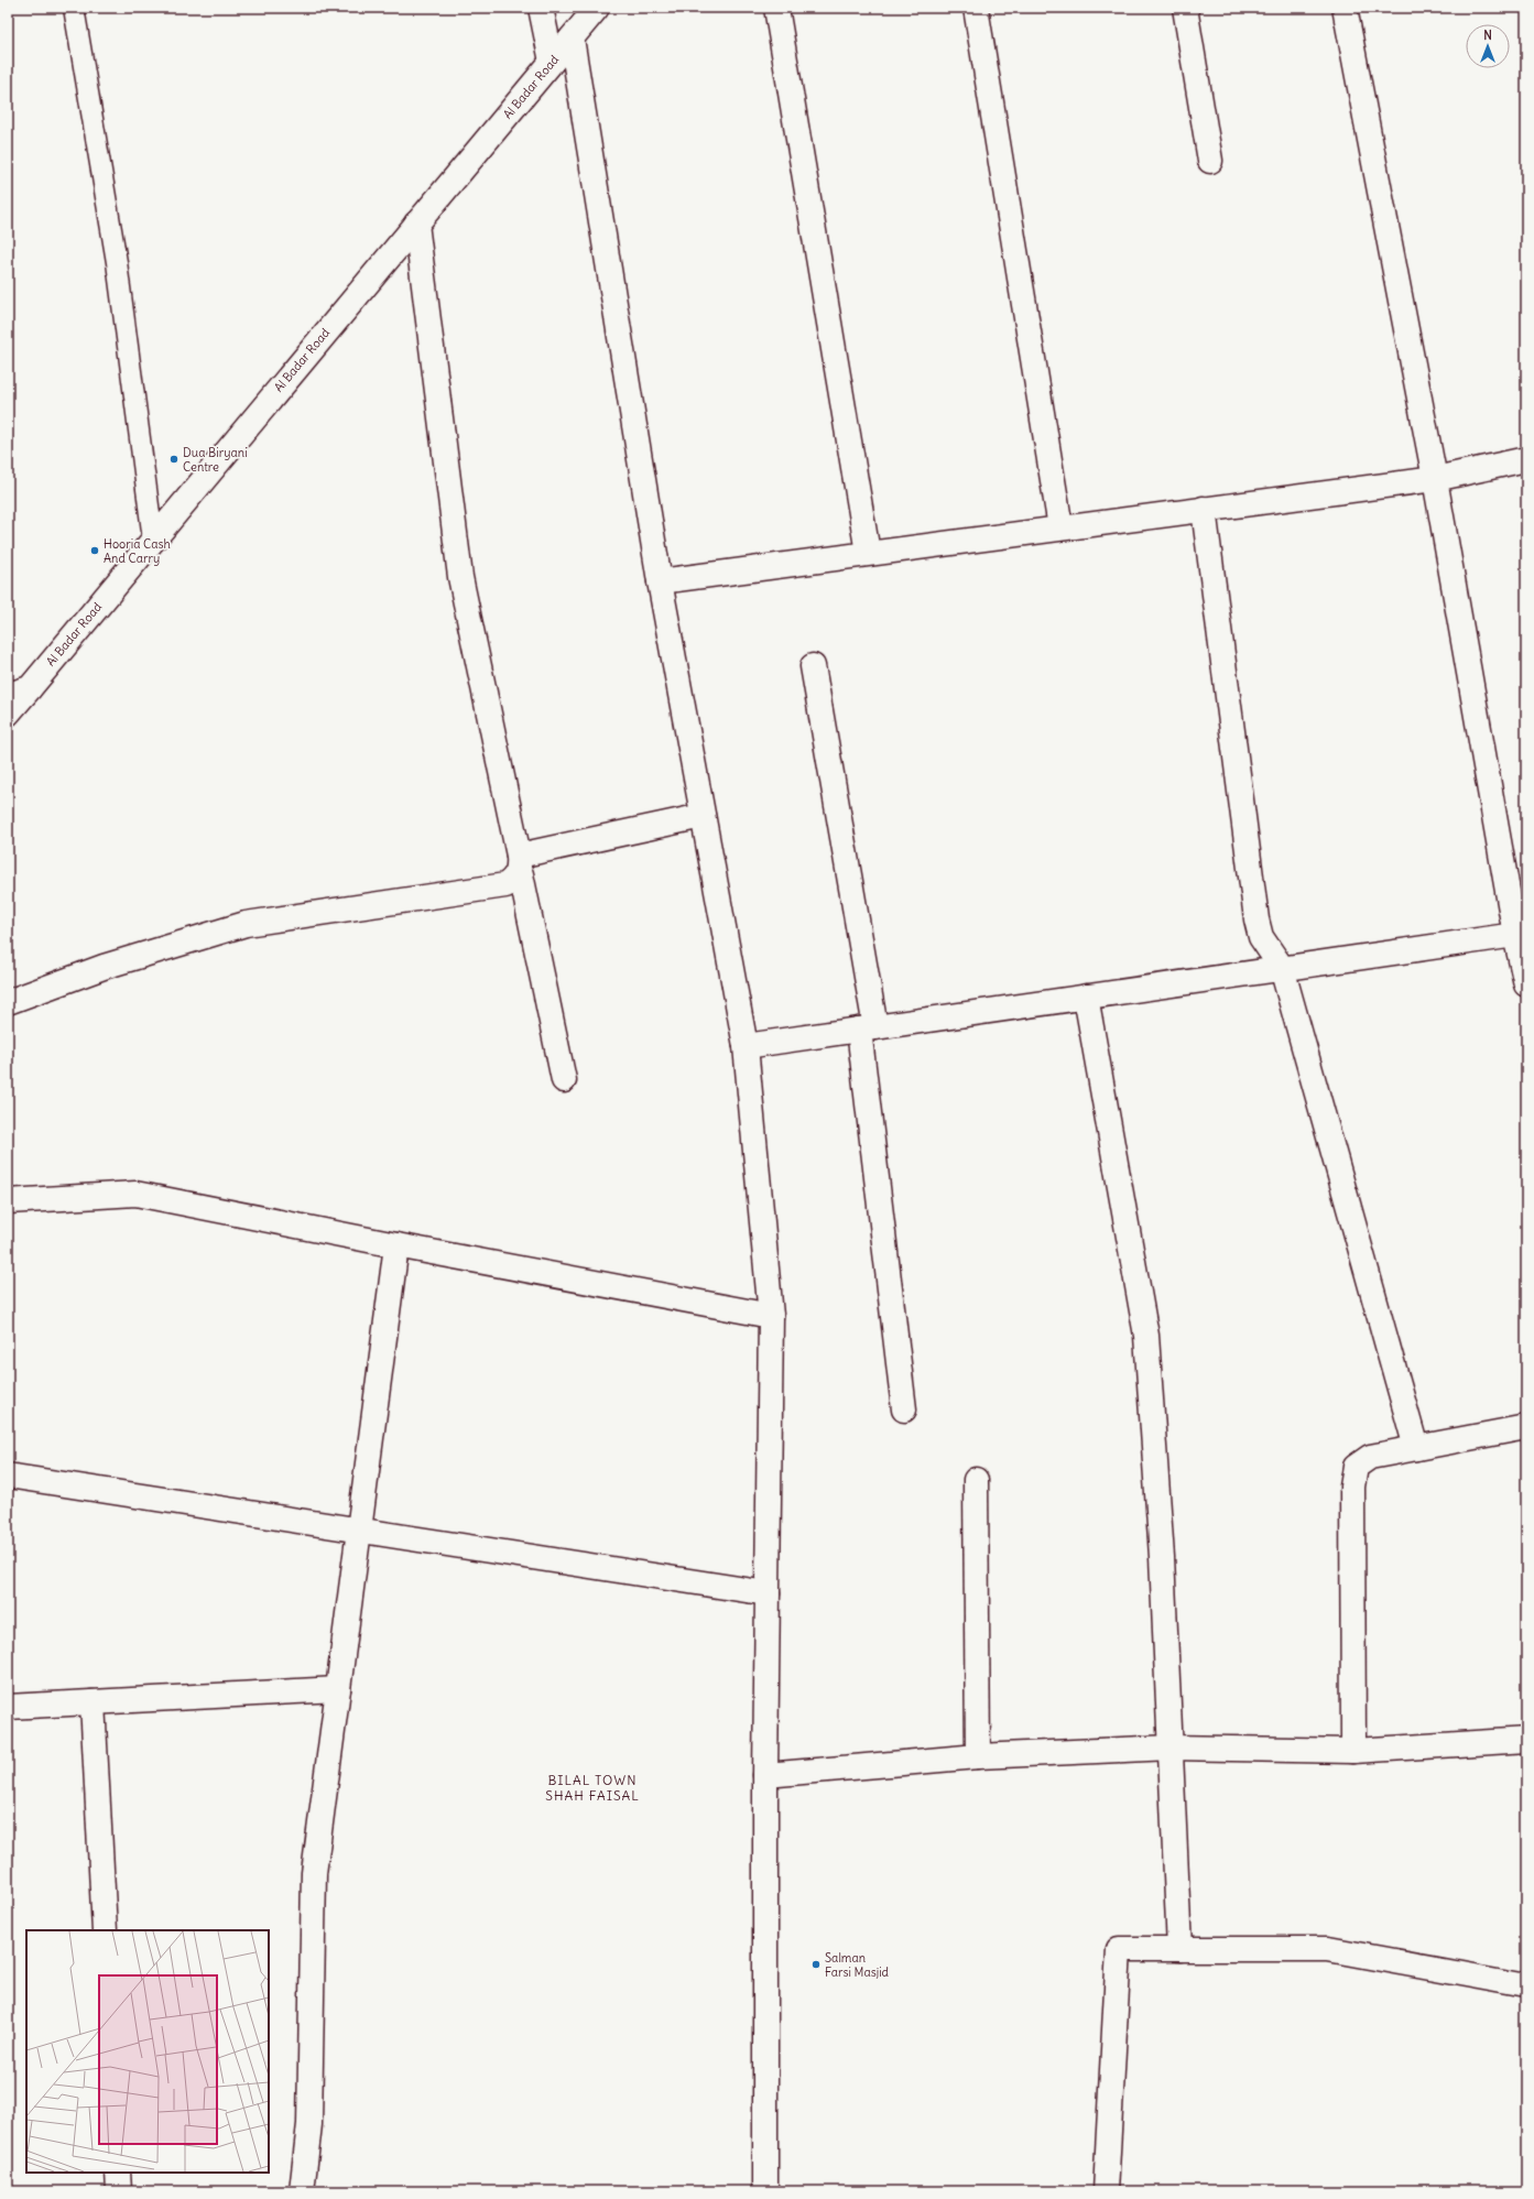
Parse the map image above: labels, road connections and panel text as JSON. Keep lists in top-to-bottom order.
{
  "streets": {
    "street": ["Al Badar Road"]
  },
  "districts": ["BILAL TOWN SHAH FAISAL"],
  "places": ["Dua Biryani Centre", "Hooria Cash And Carry", "Salman Farsi Masjid"],
  "north": "top"
}
